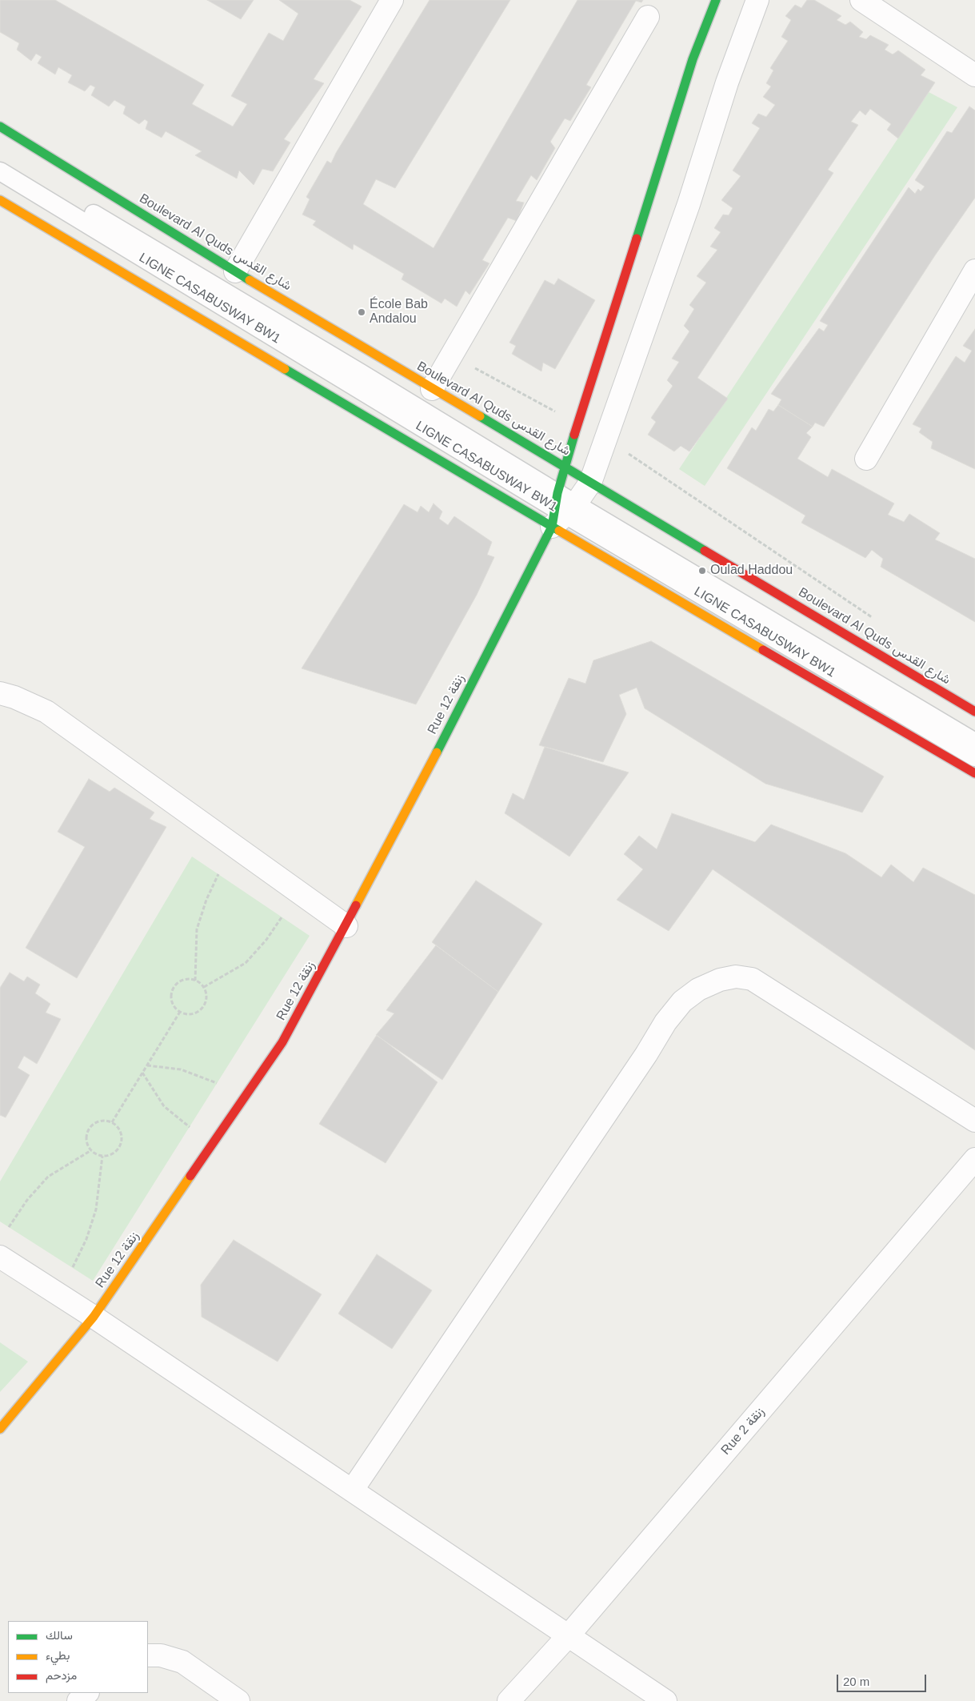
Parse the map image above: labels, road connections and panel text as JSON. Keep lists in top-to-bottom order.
{
  "streets": {
    "main road": ["Boulevard Al Quds شارع القدس", "Rue 12 زنقة"],
    "street": ["Rue 2 زنقة"],
    "lane": ["LIGNE CASABUSWAY BW1"]
  },
  "crossings": [
    ["Boulevard Al Quds شارع القدس", "Rue 12 زنقة"],
    ["LIGNE CASABUSWAY BW1", "Rue 12 زنقة"]
  ],
  "places": ["École Bab Andalou", "Oulad Haddou"],
  "legend": ["سالك", "بطيء", "مزدحم"],
  "scale_bar": "20 m"
}
